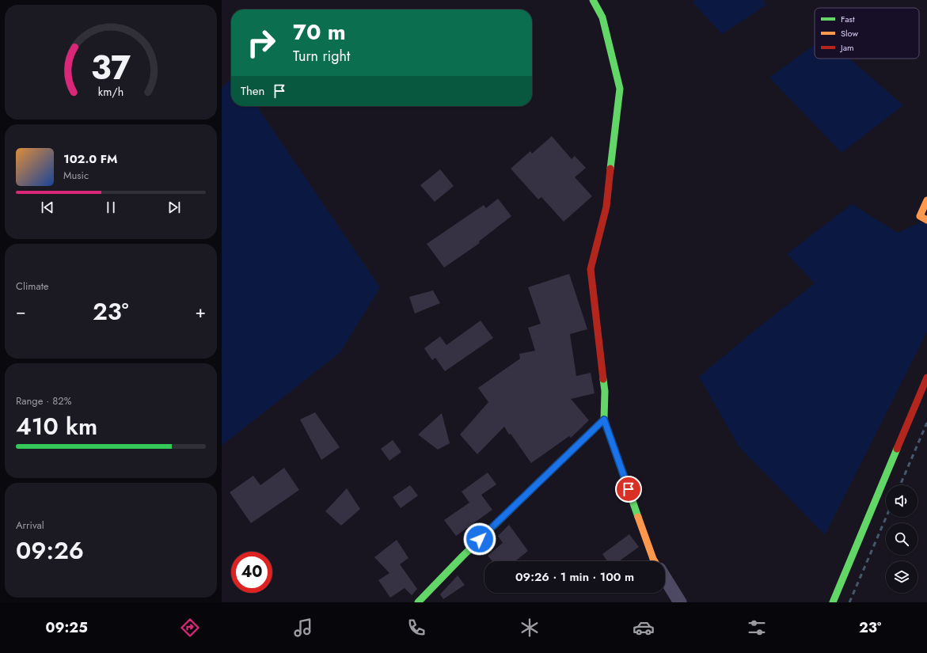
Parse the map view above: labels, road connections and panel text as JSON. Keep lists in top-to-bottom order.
{
  "legend": ["Fast", "Slow", "Jam"],
  "page": {
    "turn": ["70 m", "Turn right"],
    "then": "Then",
    "song": ["102.0 FM", "Music"],
    "tile": [
      "Climate",
      ["Range · 82%", "410 km"],
      ["Arrival", "09:26"]
    ],
    "heat": ["−", "23°", "+"],
    "limit": "40",
    "trip": "09:26 · 1 min · 100 m",
    "tabs": ["09:25", "23°"],
    "gauge": ["37", "km/h"]
  }
}
